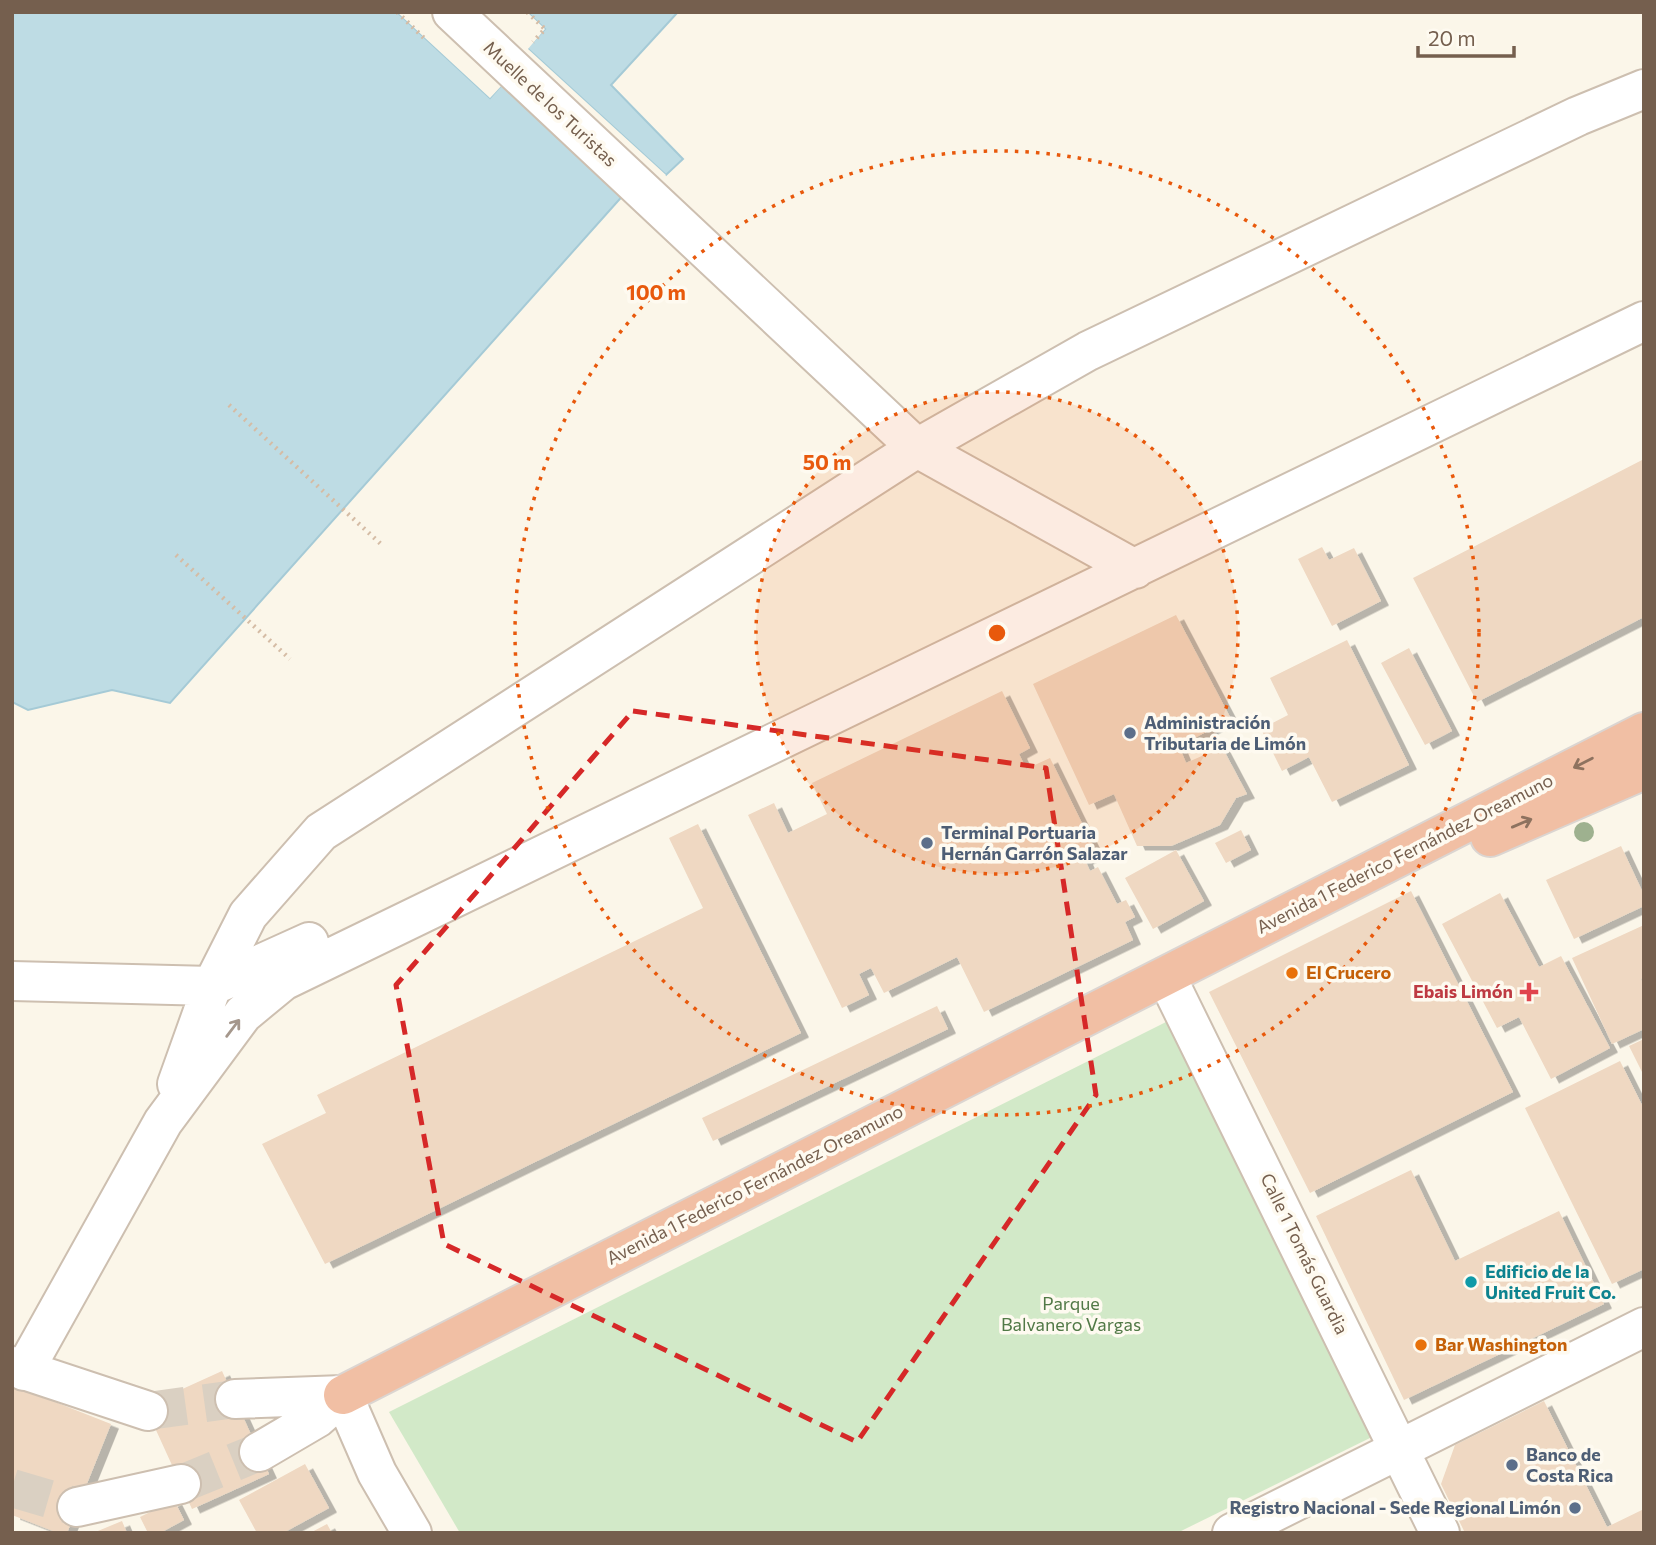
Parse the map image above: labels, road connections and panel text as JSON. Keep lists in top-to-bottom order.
{
  "streets": {
    "highway": ["Avenida 1 Federico Fernández Oreamuno"],
    "street": ["Muelle de los Turistas", "Calle 1 Tomás Guardia"]
  },
  "crossings": [
    ["Avenida 1 Federico Fernández Oreamuno", "Calle 1 Tomás Guardia"]
  ],
  "parks": ["Parque Balvanero Vargas"],
  "places": {
    "other": [
      "Administración Tributaria de Limón",
      "Terminal Portuaria Hernán Garrón Salazar",
      "El Crucero",
      "Edificio de la United Fruit Co.",
      "Bar Washington",
      "Banco de Costa Rica",
      "Registro Nacional - Sede Regional Limón"
    ],
    "health": ["Ebais Limón"]
  },
  "scale_bar": "20 m",
  "rings": ["100 m", "50 m"]
}
